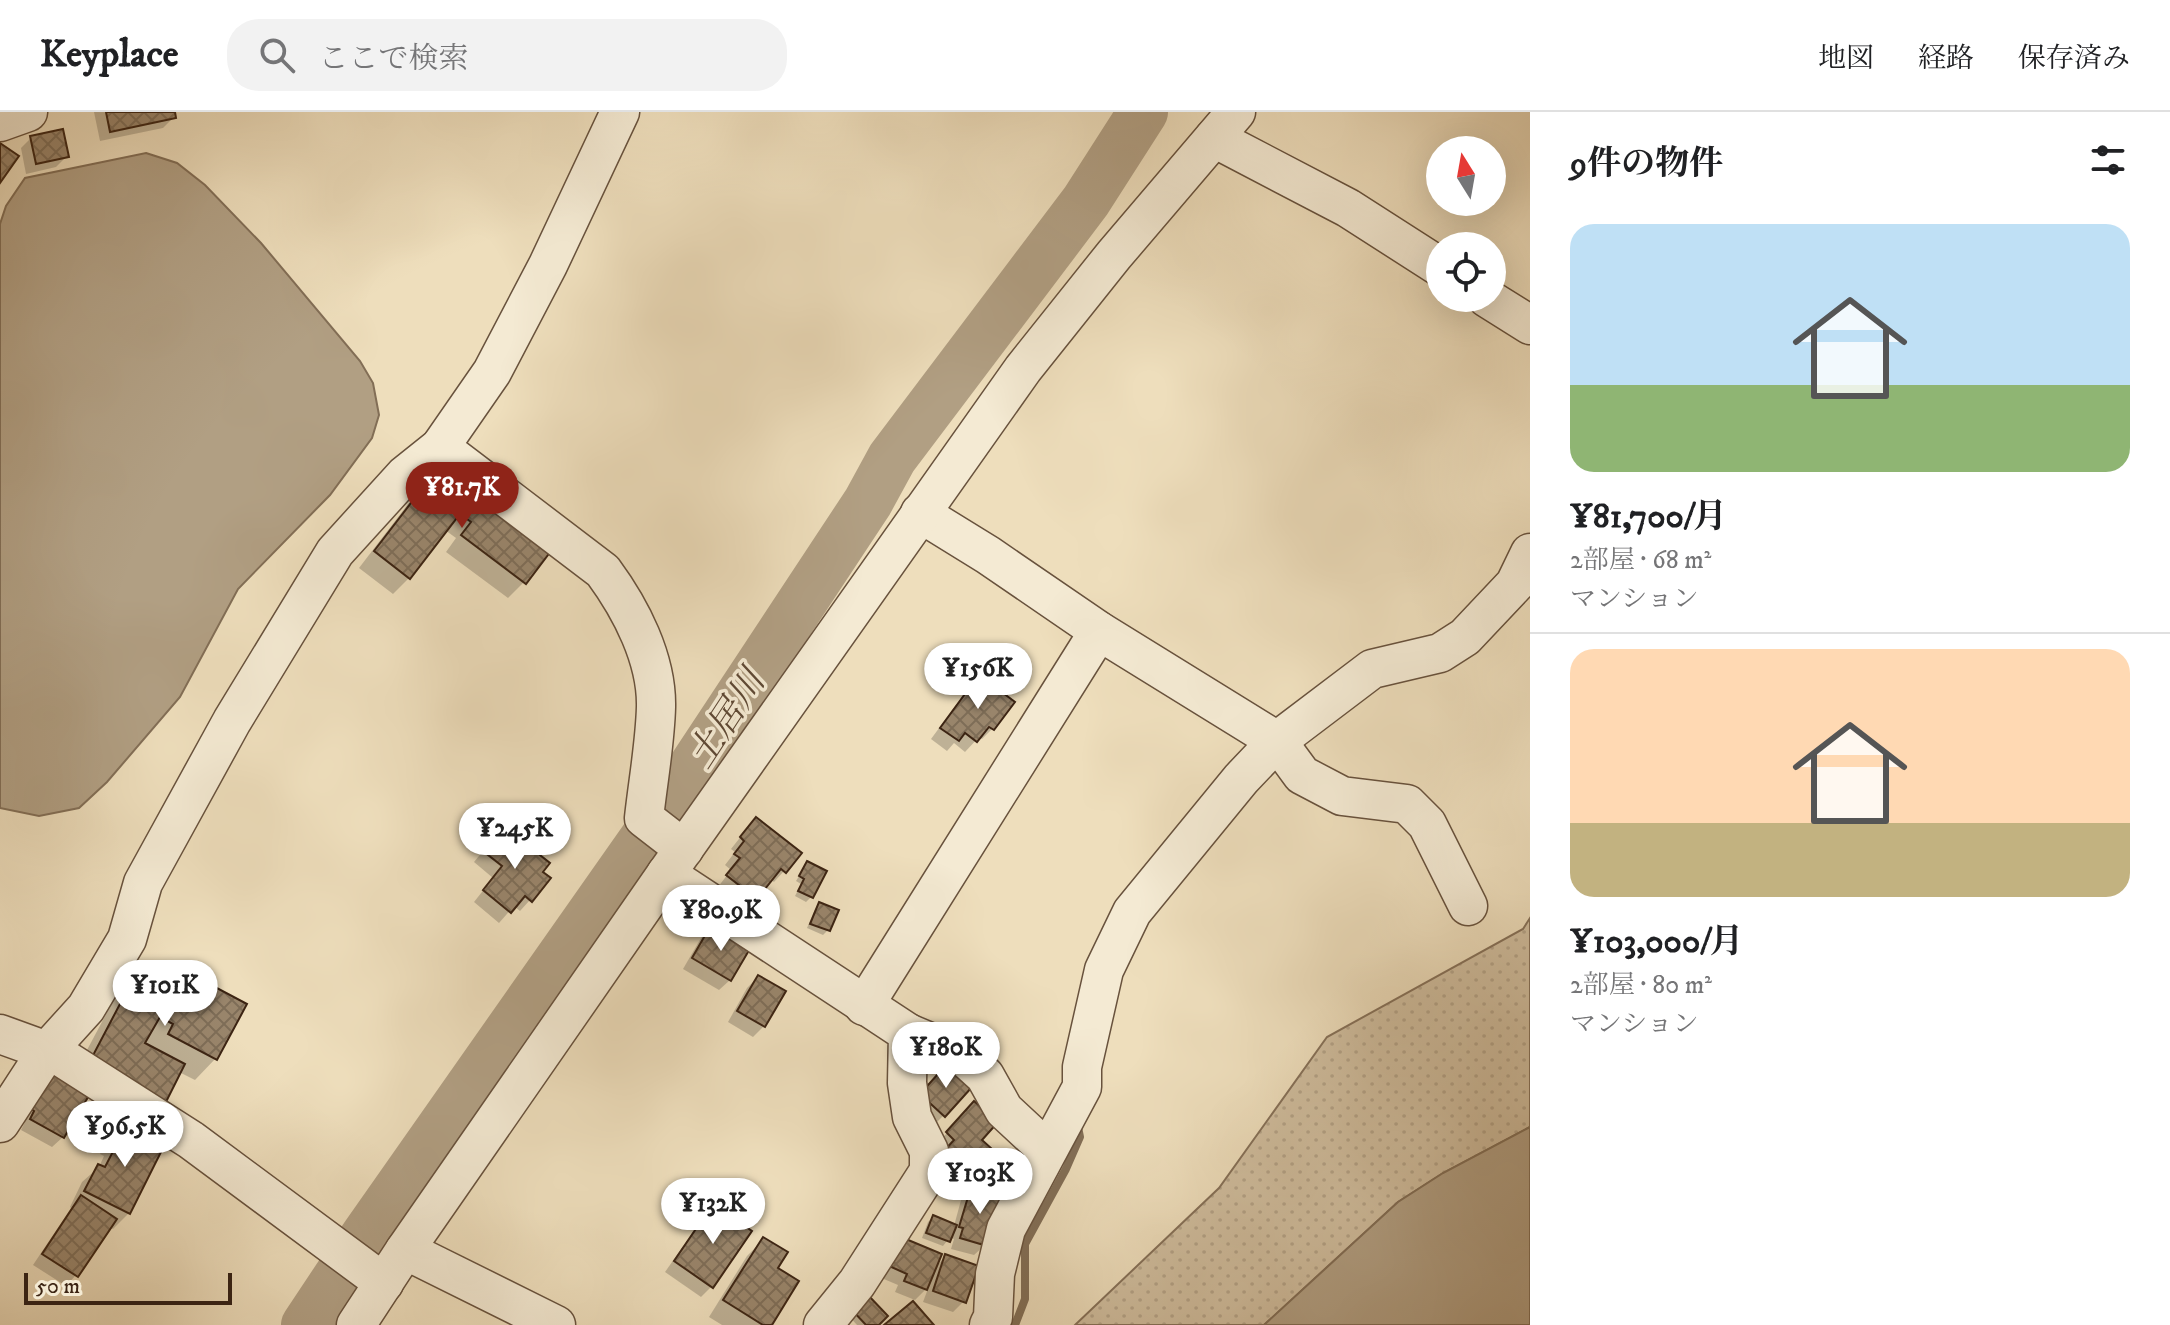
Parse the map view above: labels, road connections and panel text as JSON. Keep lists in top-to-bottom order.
{
  "water": ["土居川"],
  "scale_bar": "50 m",
  "north": "top",
  "page": {
    "header": "Keyplace",
    "search": "ここで検索",
    "nav": ["地図", "経路", "保存済み"],
    "heading": "9件の物件",
    "list": [
      {
        "name": "¥81,700/月",
        "note": "2部屋 · 68 m² · マンション"
      },
      {
        "name": "¥103,000/月",
        "note": "2部屋 · 80 m² · マンション"
      }
    ],
    "price": [
      "¥81.7K",
      "¥156K",
      "¥245K",
      "¥80.9K",
      "¥101K",
      "¥180K",
      "¥96.5K",
      "¥103K",
      "¥132K"
    ],
    "scale": "50 m"
  }
}
